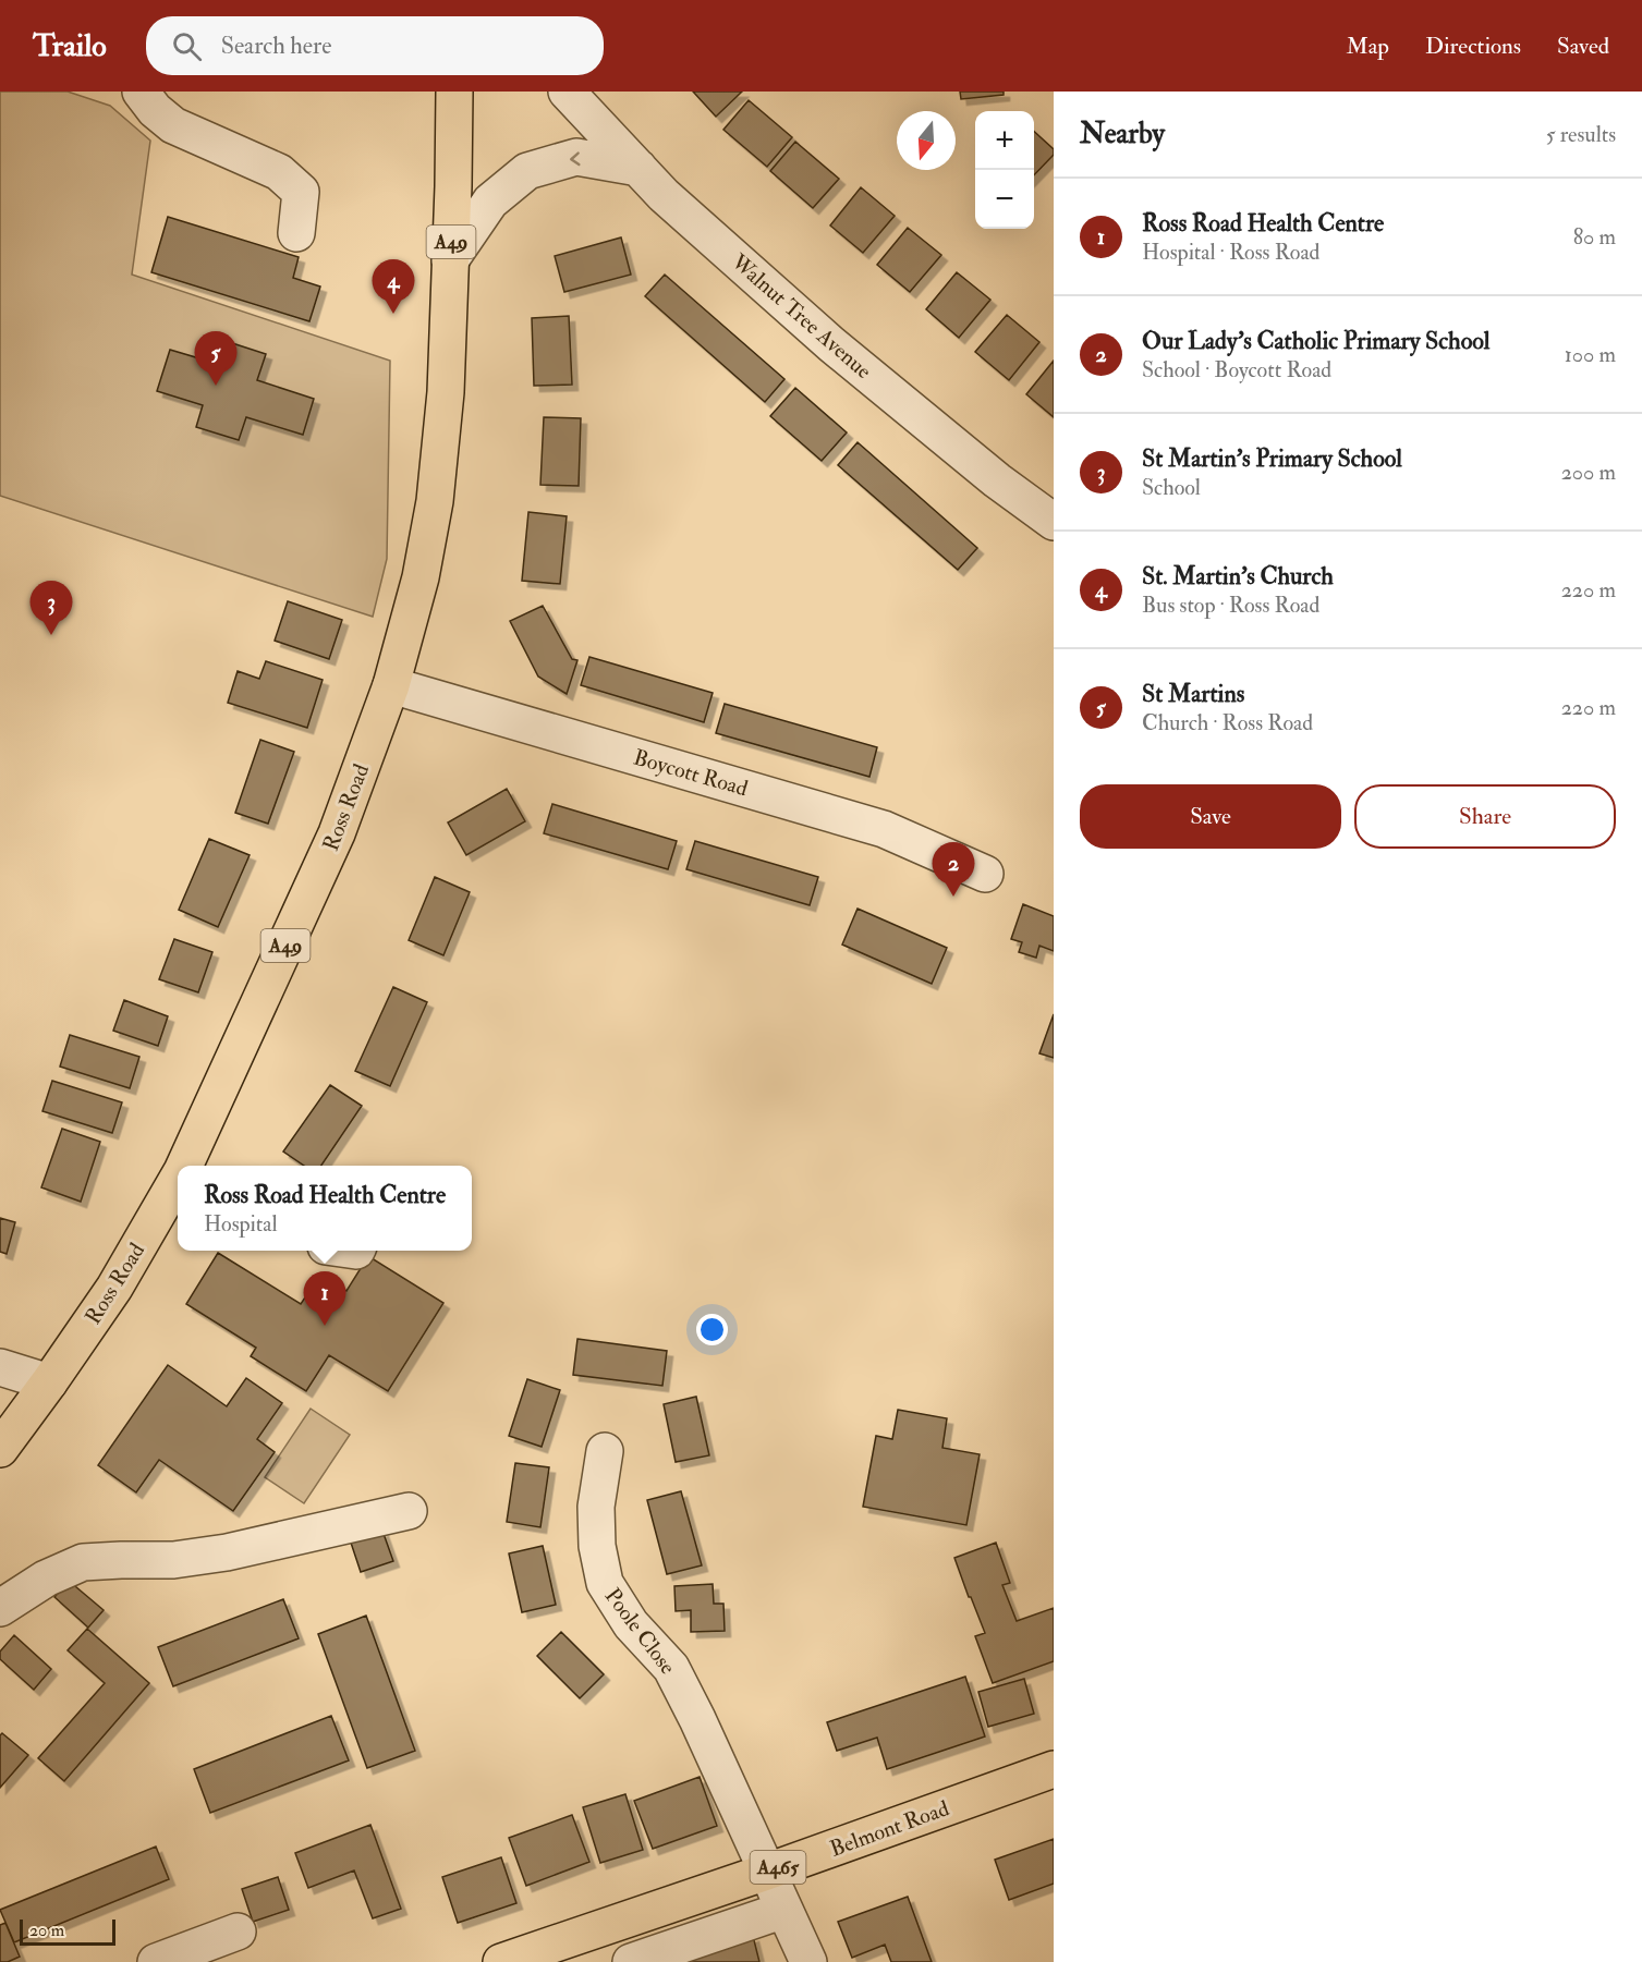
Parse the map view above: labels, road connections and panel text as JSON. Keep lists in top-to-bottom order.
{
  "streets": {
    "highway": [
      "A49",
      "Ross Road",
      "Belmont Road",
      "A465"
    ],
    "street": ["Walnut Tree Avenue", "Boycott Road", "Poole Close"]
  },
  "crossings": [
    ["Boycott Road", "Ross Road"],
    ["Poole Close", "Belmont Road"]
  ],
  "scale_bar": "20 m",
  "north": "bottom",
  "page": {
    "header": "Trailo",
    "search": "Search here",
    "nav": ["Map", "Directions", "Saved"],
    "heading": ["Nearby", "5 results"],
    "map_buttons": ["+", "−"],
    "list": [
      {
        "mark": "1",
        "name": "Ross Road Health Centre",
        "note": "Hospital · Ross Road",
        "value": "80 m"
      },
      {
        "mark": "2",
        "name": "Our Lady's Catholic Primary School",
        "note": "School · Boycott Road",
        "value": "100 m"
      },
      {
        "mark": "3",
        "name": "St Martin's Primary School",
        "note": "School",
        "value": "200 m"
      },
      {
        "mark": "4",
        "name": "St. Martin's Church",
        "note": "Bus stop · Ross Road",
        "value": "220 m"
      },
      {
        "mark": "5",
        "name": "St Martins",
        "note": "Church · Ross Road",
        "value": "220 m"
      }
    ],
    "pins": [
      "4",
      "5",
      "3",
      "2",
      "1"
    ],
    "buttons": ["Save", "Share"],
    "popup": ["Ross Road Health Centre", "Hospital"],
    "scale": "20 m"
  }
}
